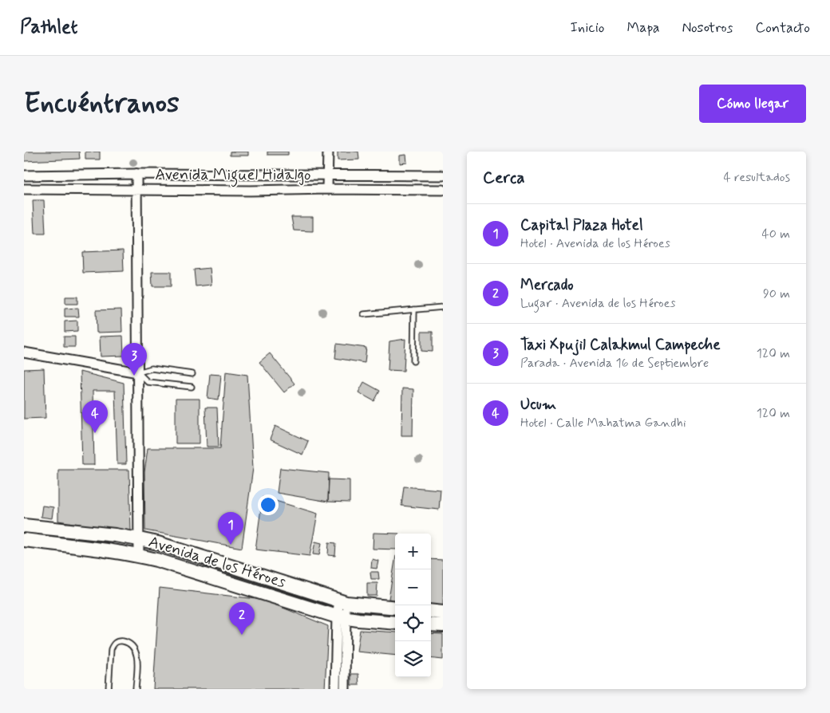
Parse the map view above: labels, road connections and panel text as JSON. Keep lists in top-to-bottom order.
{
  "streets": {
    "street": ["Avenida Miguel Hidalgo", "Avenida de los Héroes"]
  },
  "page": {
    "header": "Pathlet",
    "nav": [
      "Inicio",
      "Mapa",
      "Nosotros",
      "Contacto"
    ],
    "buttons": "Cómo llegar",
    "title": "Encuéntranos",
    "heading": ["Cerca", "4 resultados"],
    "list": [
      {
        "mark": "1",
        "name": "Capital Plaza Hotel",
        "note": "Hotel · Avenida de los Héroes",
        "value": "40 m"
      },
      {
        "mark": "2",
        "name": "Mercado",
        "note": "Lugar · Avenida de los Héroes",
        "value": "90 m"
      },
      {
        "mark": "3",
        "name": "Taxi Xpujil Calakmul Campeche",
        "note": "Parada · Avenida 16 de Septiembre",
        "value": "120 m"
      },
      {
        "mark": "4",
        "name": "Ucum",
        "note": "Hotel · Calle Mahatma Gandhi",
        "value": "120 m"
      }
    ],
    "pins": [
      "3",
      "4",
      "1",
      "2"
    ],
    "map_buttons": ["+", "−"]
  }
}
